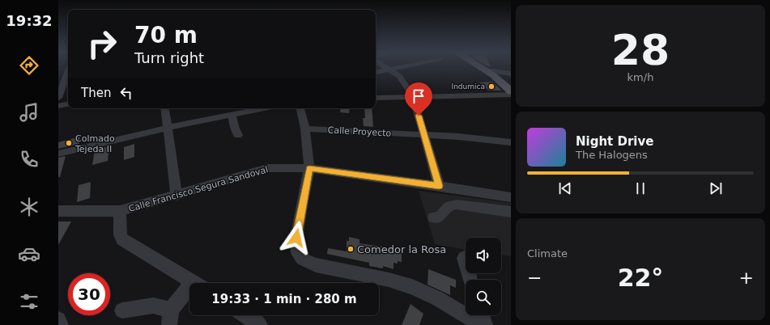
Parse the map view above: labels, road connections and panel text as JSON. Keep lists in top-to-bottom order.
{
  "streets": {
    "street": ["Calle Proyecto", "Calle Francisco Segura Sandoval"]
  },
  "places": ["Indumica", "Colmado Tejeda II", "Comedor la Rosa"],
  "page": {
    "tabs": "19:32",
    "tile": [
      ["28", "km/h"],
      "Climate"
    ],
    "turn": ["70 m", "Turn right"],
    "then": "Then",
    "song": ["Night Drive", "The Halogens"],
    "heat": ["−", "22°", "+"],
    "limit": "30",
    "trip": "19:33 · 1 min · 280 m"
  }
}
